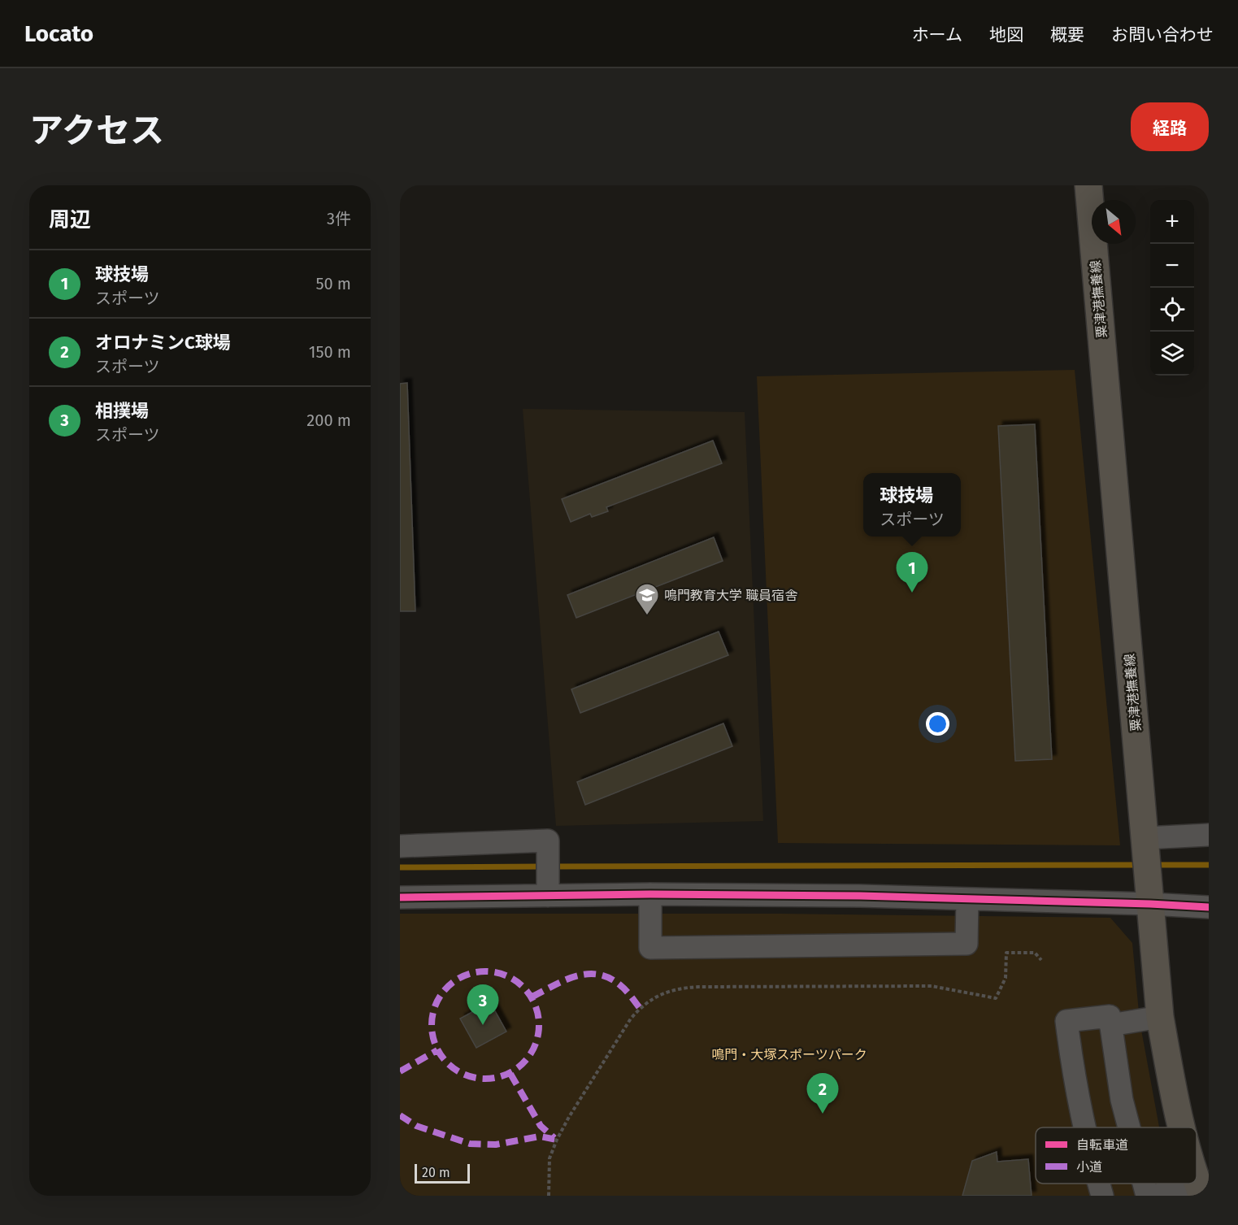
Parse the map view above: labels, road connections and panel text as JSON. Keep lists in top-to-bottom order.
{
  "streets": {
    "main road": ["粟津港撫養線"]
  },
  "parks": ["鳴門・大塚スポーツパーク"],
  "places": {
    "school or university": ["鳴門教育大学 職員宿舎"]
  },
  "legend": ["自転車道", "小道"],
  "scale_bar": "20 m",
  "north": "bottom right",
  "page": {
    "header": "Locato",
    "nav": [
      "ホーム",
      "地図",
      "概要",
      "お問い合わせ"
    ],
    "title": "アクセス",
    "buttons": "経路",
    "heading": ["周辺", "3件"],
    "map_buttons": ["+", "−"],
    "list": [
      {
        "mark": "1",
        "name": "球技場",
        "note": "スポーツ",
        "value": "50 m"
      },
      {
        "mark": "2",
        "name": "オロナミンC球場",
        "note": "スポーツ",
        "value": "150 m"
      },
      {
        "mark": "3",
        "name": "相撲場",
        "note": "スポーツ",
        "value": "200 m"
      }
    ],
    "popup": ["球技場", "スポーツ"],
    "pins": ["1", "3", "2"],
    "scale": "20 m"
  }
}
